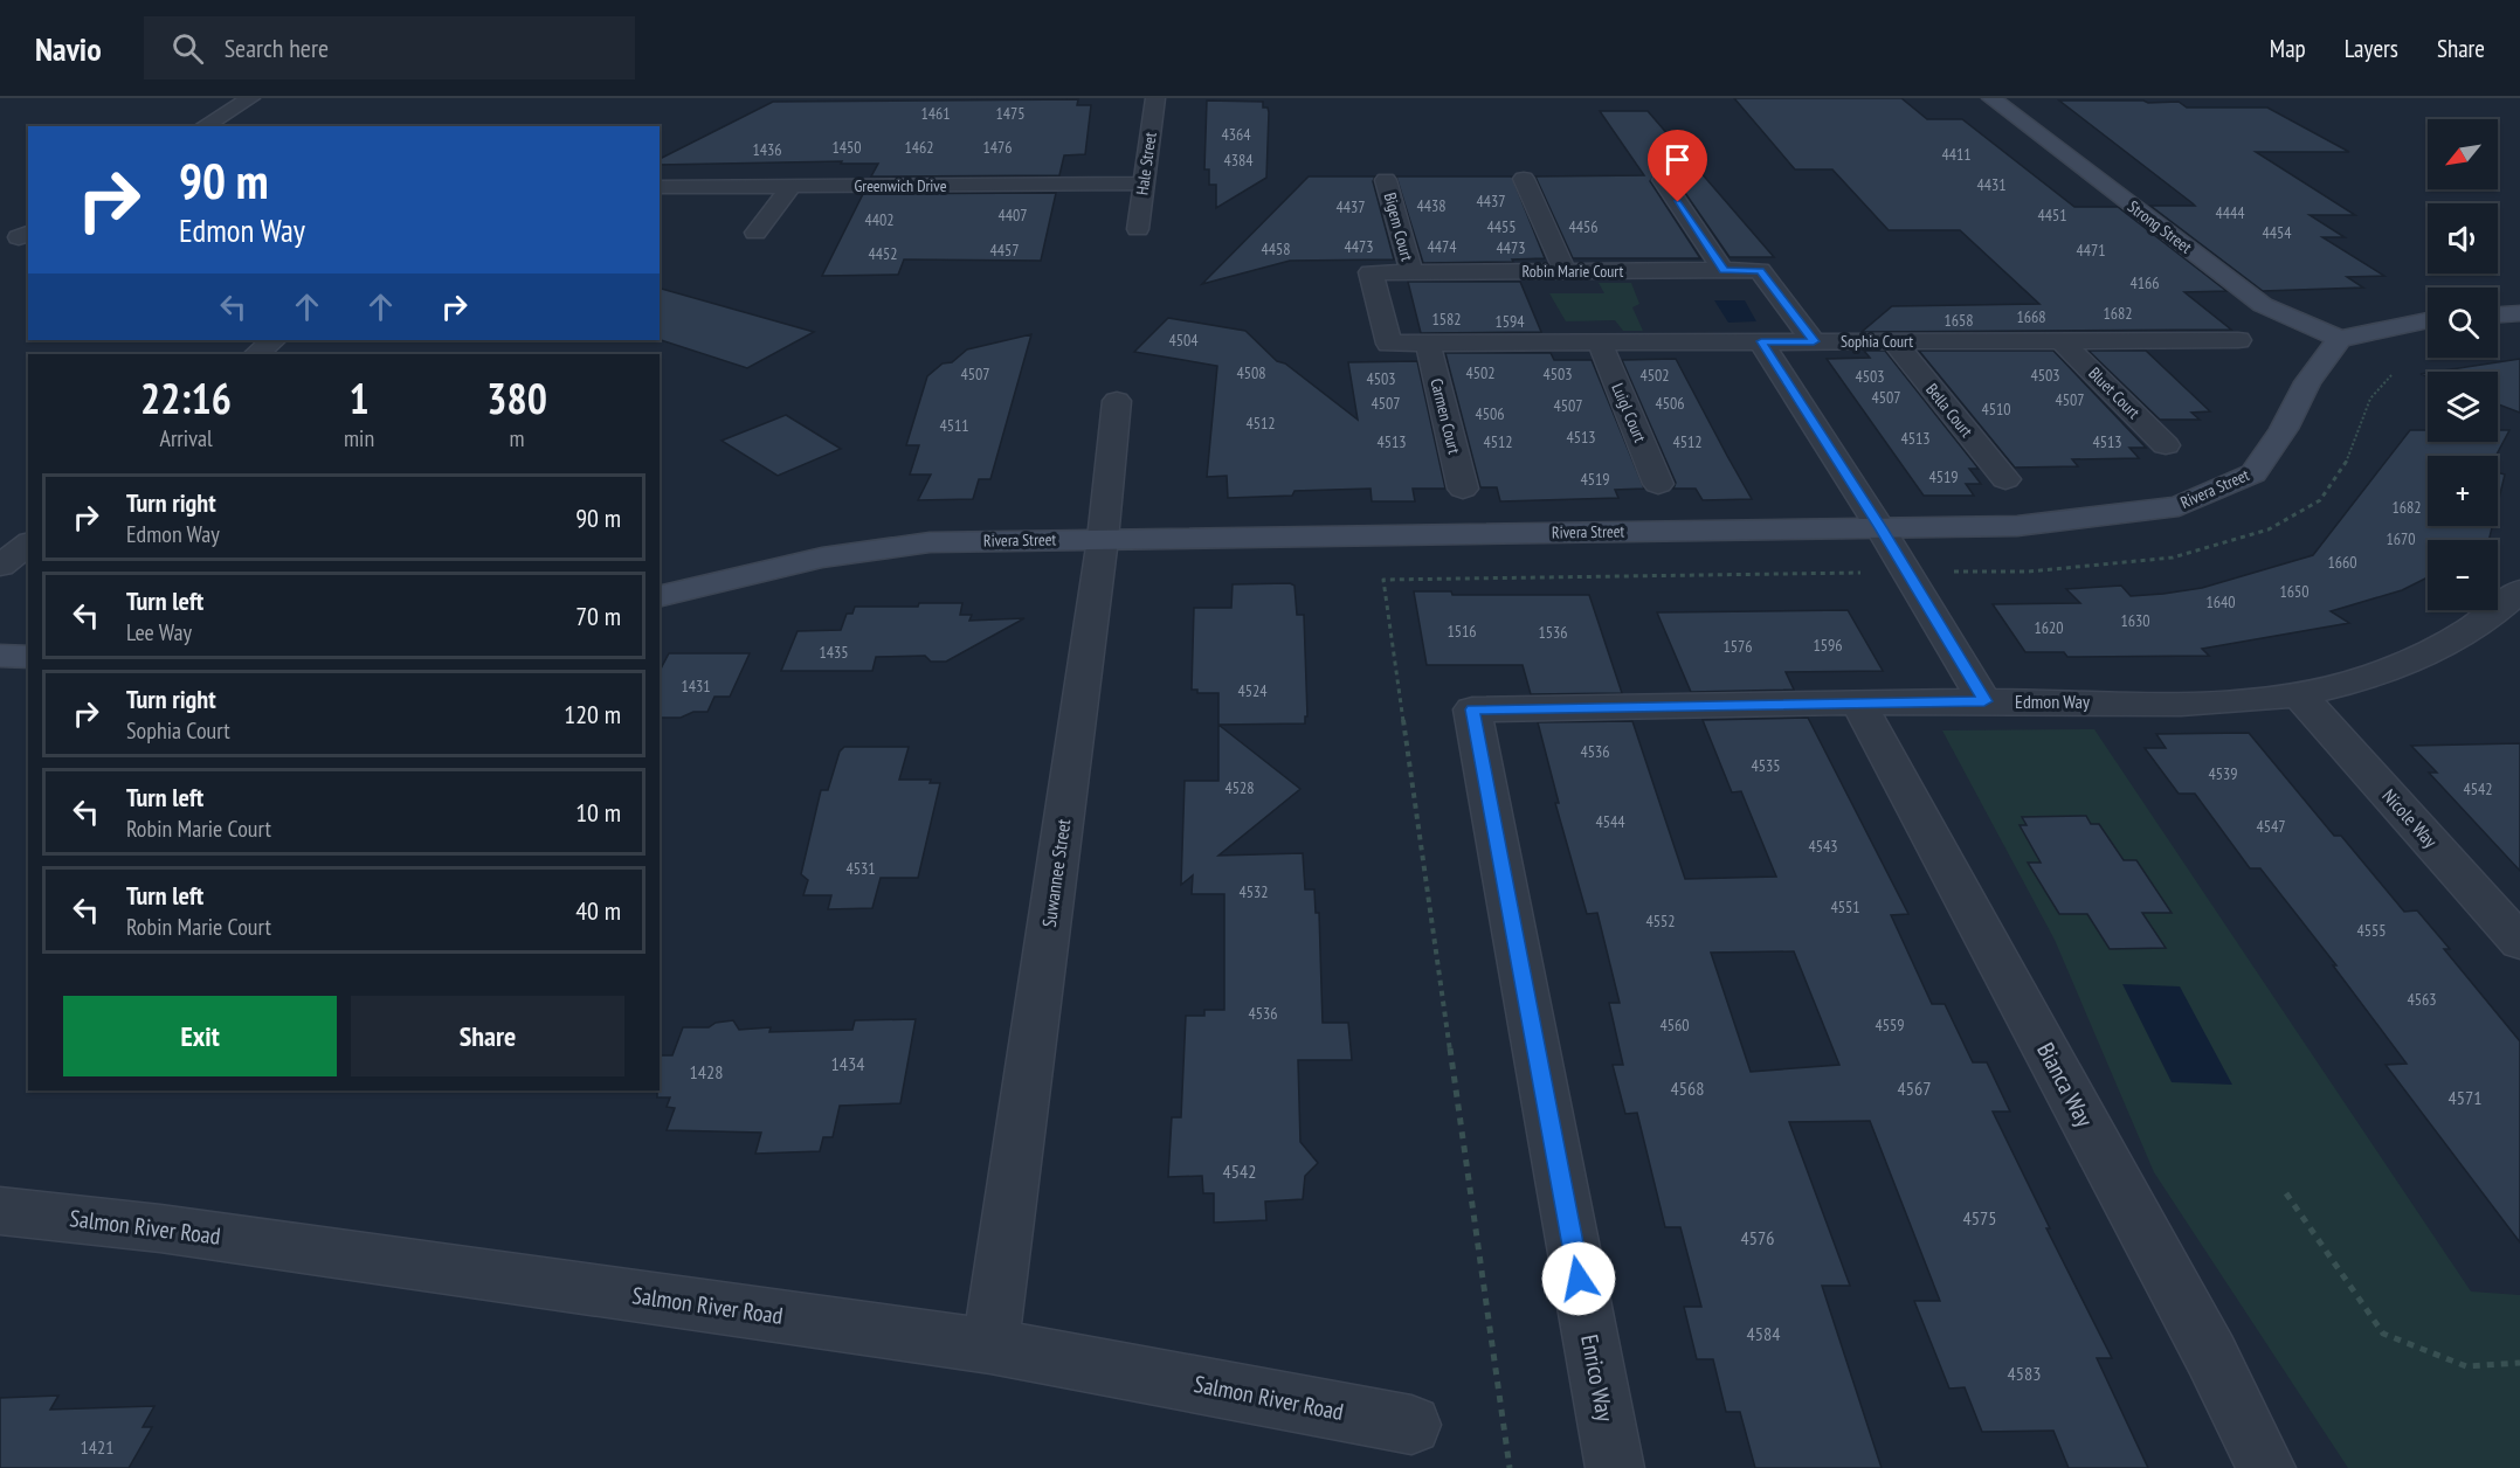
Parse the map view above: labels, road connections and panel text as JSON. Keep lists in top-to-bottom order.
{
  "streets": {
    "street": [
      "Hale Street",
      "Greenwich Drive",
      "Bigem Court",
      "Strong Street",
      "Robin Marie Court",
      "Sophia Court",
      "Bluet Court",
      "Bella Court",
      "Luigl Court",
      "Carmen Court",
      "Rivera Street",
      "Edmon Way",
      "Nicole Way",
      "Suwannee Street",
      "Bianca Way",
      "Salmon River Road",
      "Enrico Way"
    ]
  },
  "crossings": [
    ["Hale Street", "Greenwich Drive"],
    ["Bigem Court", "Robin Marie Court"],
    ["Strong Street", "Rivera Street"],
    ["Robin Marie Court", "Sophia Court"],
    ["Sophia Court", "Bluet Court"],
    ["Sophia Court", "Bella Court"],
    ["Sophia Court", "Luigl Court"],
    ["Sophia Court", "Carmen Court"],
    ["Rivera Street", "Suwannee Street"],
    ["Edmon Way", "Nicole Way"],
    ["Edmon Way", "Bianca Way"],
    ["Edmon Way", "Enrico Way"],
    ["Suwannee Street", "Salmon River Road"]
  ],
  "house_numbers": [
    "1461",
    "1475",
    "4364",
    "1450",
    "1462",
    "1476",
    "1436",
    "4411",
    "4384",
    "4431",
    "4437",
    "4438",
    "4437",
    "4444",
    "4407",
    "4451",
    "4402",
    "4455",
    "4456",
    "4454",
    "4473",
    "4474",
    "4473",
    "4458",
    "4457",
    "4471",
    "4452",
    "4166",
    "1682",
    "1668",
    "1582",
    "1658",
    "1594",
    "4504",
    "4508",
    "4502",
    "4507",
    "4503",
    "4502",
    "4503",
    "4503",
    "4503",
    "4507",
    "4507",
    "4507",
    "4506",
    "4507",
    "4510",
    "4506",
    "4512",
    "4511",
    "4513",
    "4513",
    "4513",
    "4512",
    "4512",
    "4513",
    "4519",
    "4519",
    "1682",
    "1670",
    "1660",
    "1650",
    "1640",
    "1630",
    "1620",
    "1516",
    "1536",
    "1596",
    "1576",
    "1435",
    "1431",
    "4524",
    "4536",
    "4535",
    "4539",
    "4528",
    "4542",
    "4544",
    "4547",
    "4543",
    "4531",
    "4532",
    "4551",
    "4552",
    "4555",
    "4563",
    "4536",
    "4560",
    "4559",
    "1434",
    "1428",
    "4568",
    "4567",
    "4571",
    "4542",
    "4575",
    "4576",
    "4584",
    "4583",
    "1421"
  ],
  "north": "bottom left",
  "page": {
    "header": "Navio",
    "search": "Search here",
    "nav": ["Map", "Layers", "Share"],
    "map_buttons": ["+", "−"],
    "turn": ["90 m", "Edmon Way"],
    "eta": [
      "22:16",
      "Arrival",
      "1",
      "min",
      "380",
      "m"
    ],
    "list": [
      {
        "name": "Turn right",
        "note": "Edmon Way",
        "value": "90 m"
      },
      {
        "name": "Turn left",
        "note": "Lee Way",
        "value": "70 m"
      },
      {
        "name": "Turn right",
        "note": "Sophia Court",
        "value": "120 m"
      },
      {
        "name": "Turn left",
        "note": "Robin Marie Court",
        "value": "10 m"
      },
      {
        "name": "Turn left",
        "note": "Robin Marie Court",
        "value": "40 m"
      }
    ],
    "buttons": ["Exit", "Share"]
  }
}
